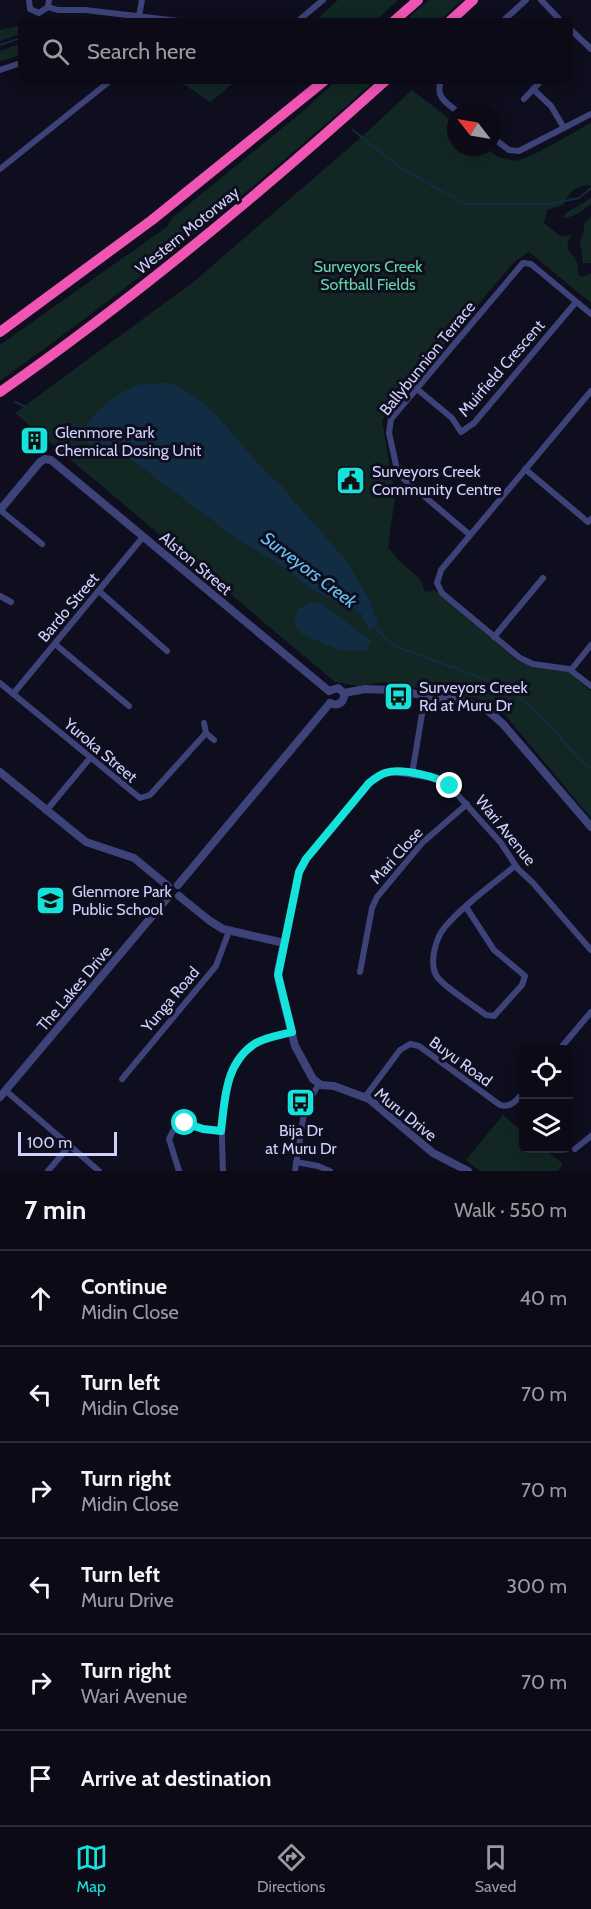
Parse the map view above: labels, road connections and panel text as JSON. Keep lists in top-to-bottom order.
{
  "streets": {
    "highway": ["Western Motorway"],
    "street": [
      "Ballybunnion Terrace",
      "Muirfield Crescent",
      "Alston Street",
      "Bardo Street",
      "Yuroka Street",
      "Wari Avenue",
      "Mari Close",
      "The Lakes Drive",
      "Yunga Road",
      "Buyu Road",
      "Muru Drive"
    ]
  },
  "crossings": [
    ["Ballybunnion Terrace", "Muirfield Crescent"],
    ["Alston Street", "Bardo Street"],
    ["Bardo Street", "Yuroka Street"],
    ["Wari Avenue", "Mari Close"],
    ["Buyu Road", "Muru Drive"]
  ],
  "water": ["Surveyors Creek"],
  "parks": ["Surveyors Creek Softball Fields"],
  "places": {
    "building": ["Glenmore Park Chemical Dosing Unit"],
    "public building": ["Surveyors Creek Community Centre"],
    "bus stop": ["Surveyors Creek Rd at Muru Dr", "Bija Dr at Muru Dr"],
    "school or university": ["Glenmore Park Public School"]
  },
  "scale_bar": "100 m",
  "north": "top left",
  "page": {
    "search": "Search here",
    "scale": "100 m",
    "heading": ["7 min", "Walk · 550 m"],
    "list": [
      ["Continue", "Midin Close", "40 m"],
      ["Turn left", "Midin Close", "70 m"],
      ["Turn right", "Midin Close", "70 m"],
      ["Turn left", "Muru Drive", "300 m"],
      ["Turn right", "Wari Avenue", "70 m"],
      "Arrive at destination"
    ],
    "nav": ["Map", "Directions", "Saved"]
  }
}
